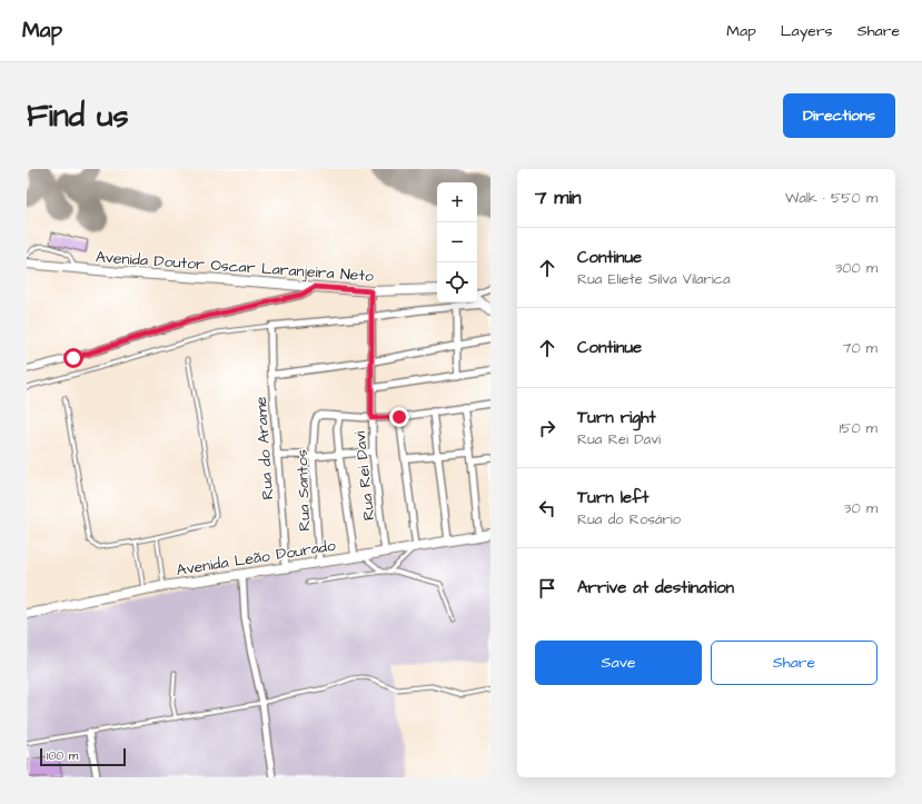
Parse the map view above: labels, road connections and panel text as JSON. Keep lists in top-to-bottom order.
{
  "streets": {
    "main road": ["Avenida Doutor Oscar Laranjeira Neto", "Avenida Leão Dourado"],
    "street": ["Rua do Arame", "Rua Rei Davi", "Rua Santos"]
  },
  "crossings": [
    ["Avenida Doutor Oscar Laranjeira Neto", "Rua Rei Davi"],
    ["Rua do Arame", "Avenida Leão Dourado"],
    ["Rua Rei Davi", "Avenida Leão Dourado"],
    ["Rua Santos", "Avenida Leão Dourado"]
  ],
  "scale_bar": "100 m",
  "page": {
    "header": "Map",
    "nav": ["Map", "Layers", "Share"],
    "buttons": [
      "Directions",
      ["Save", "Share"]
    ],
    "title": "Find us",
    "heading": ["7 min", "Walk · 550 m"],
    "map_buttons": ["+", "−"],
    "list": [
      ["Continue", "Rua Eliete Silva Vilarica", "300 m"],
      ["Continue", "70 m"],
      ["Turn right", "Rua Rei Davi", "150 m"],
      ["Turn left", "Rua do Rosário", "30 m"],
      "Arrive at destination"
    ],
    "scale": "100 m"
  }
}
